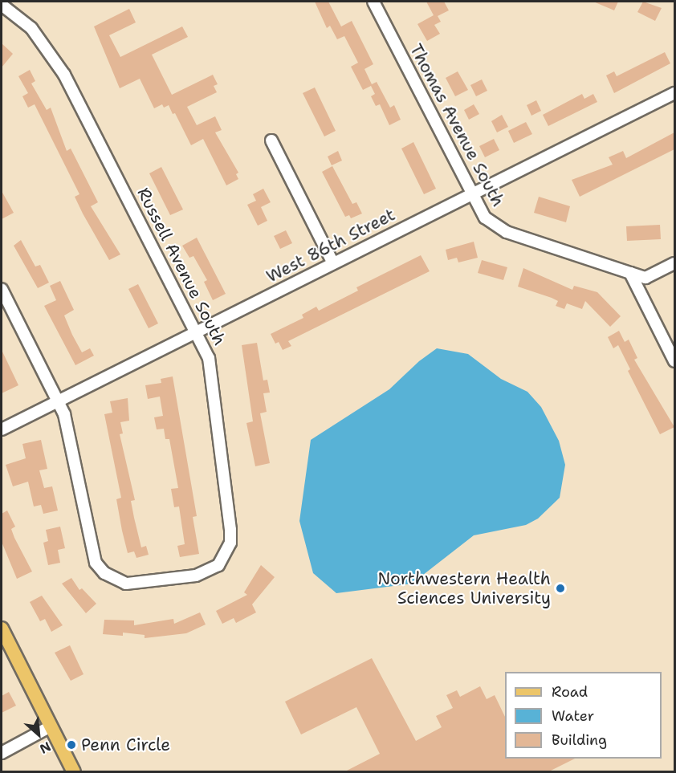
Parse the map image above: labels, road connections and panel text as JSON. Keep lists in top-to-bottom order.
{
  "streets": {
    "street": ["Thomas Avenue South", "West 86th Street", "Russell Avenue South"]
  },
  "crossings": [
    ["Thomas Avenue South", "West 86th Street"],
    ["West 86th Street", "Russell Avenue South"]
  ],
  "places": ["Northwestern Health Sciences University", "Penn Circle"],
  "legend": ["Road", "Water", "Building"],
  "north": "bottom right"
}
